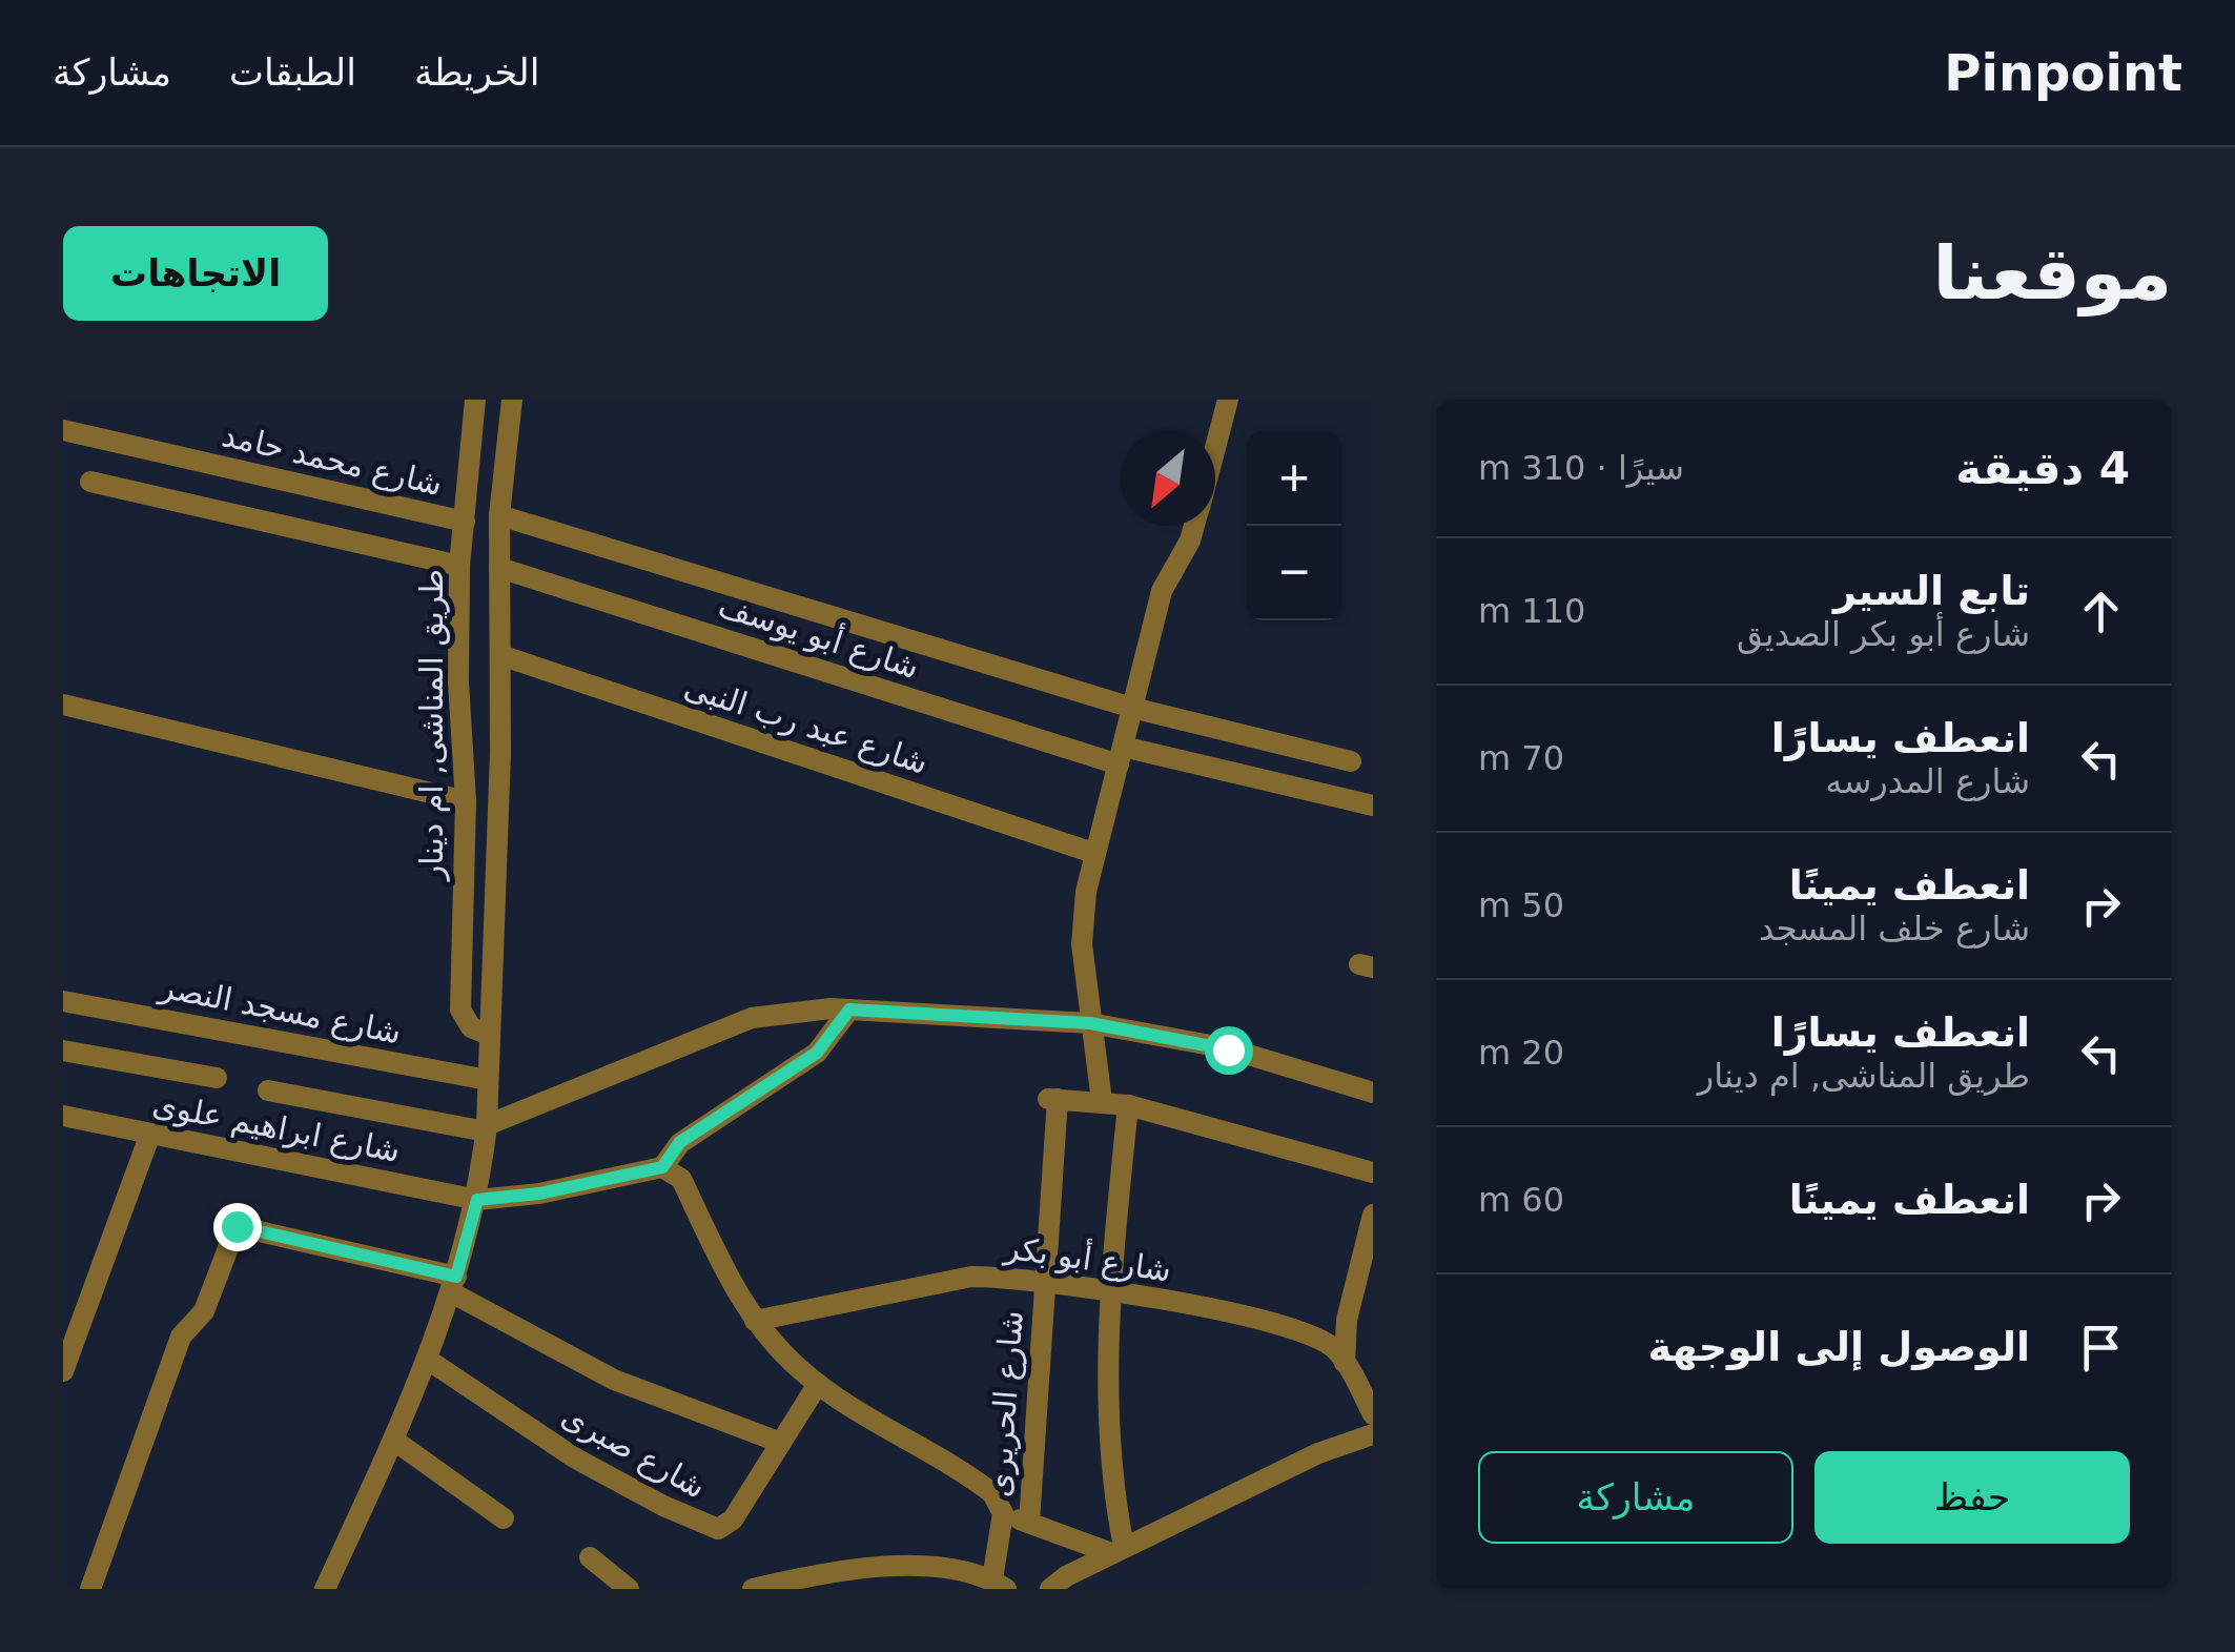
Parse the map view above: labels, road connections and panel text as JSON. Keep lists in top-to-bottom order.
{
  "streets": {
    "street": [
      "شارع محمد حامد",
      "شارع أبو يوسف",
      "طريق المناشى, ام دينار",
      "شارع عبد رب النبى",
      "شارع مسجد النصر",
      "شارع ابراهيم علوى",
      "شارع أبو بكر",
      "شارع الحريرى",
      "شارع صبرى"
    ]
  },
  "crossings": [
    ["شارع محمد حامد", "طريق المناشى, ام دينار"],
    ["شارع أبو يوسف", "طريق المناشى, ام دينار"],
    ["طريق المناشى, ام دينار", "شارع عبد رب النبى"],
    ["طريق المناشى, ام دينار", "شارع مسجد النصر"],
    ["طريق المناشى, ام دينار", "شارع ابراهيم علوى"],
    ["طريق المناشى, ام دينار", "شارع صبرى"],
    ["شارع أبو بكر", "شارع الحريرى"]
  ],
  "north": "bottom left",
  "page": {
    "header": "Pinpoint",
    "nav": ["الخريطة", "الطبقات", "مشاركة"],
    "buttons": [
      "الاتجاهات",
      ["حفظ", "مشاركة"]
    ],
    "title": "موقعنا",
    "heading": ["4 دقيقة", "سيرًا · 310 m"],
    "map_buttons": ["+", "−"],
    "list": [
      ["تابع السير", "شارع أبو بكر الصديق", "110 m"],
      ["انعطف يسارًا", "شارع المدرسه", "70 m"],
      ["انعطف يمينًا", "شارع خلف المسجد", "50 m"],
      ["انعطف يسارًا", "طريق المناشى, ام دينار", "20 m"],
      ["انعطف يمينًا", "60 m"],
      "الوصول إلى الوجهة"
    ]
  }
}
